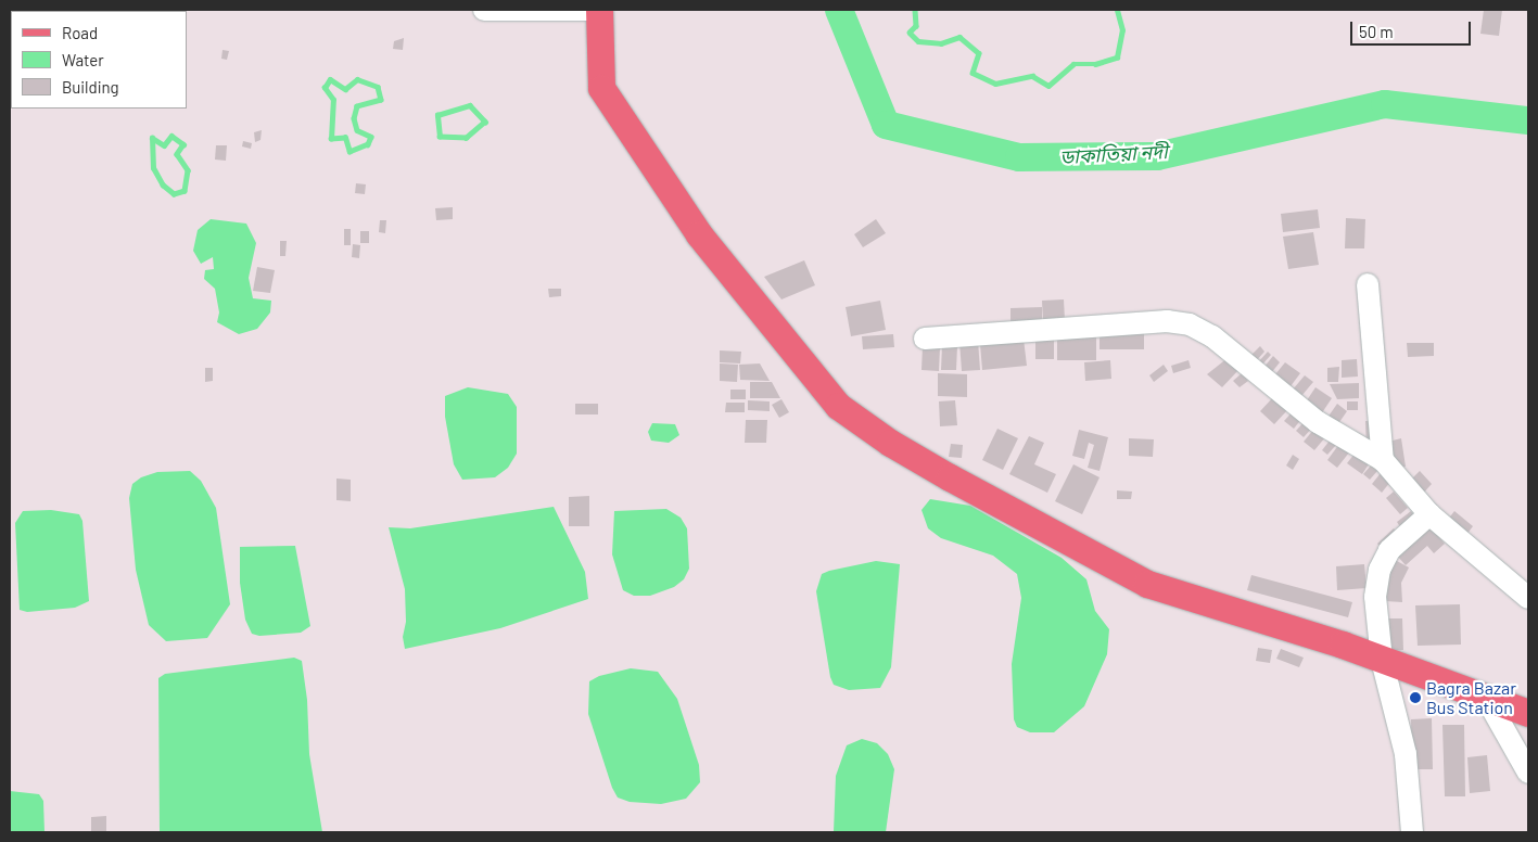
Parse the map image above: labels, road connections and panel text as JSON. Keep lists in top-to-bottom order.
{
  "water": ["ডাকাতিয়া নদী"],
  "places": ["Bagra Bazar Bus Station"],
  "legend": ["Road", "Water", "Building"],
  "scale_bar": "50 m"
}
